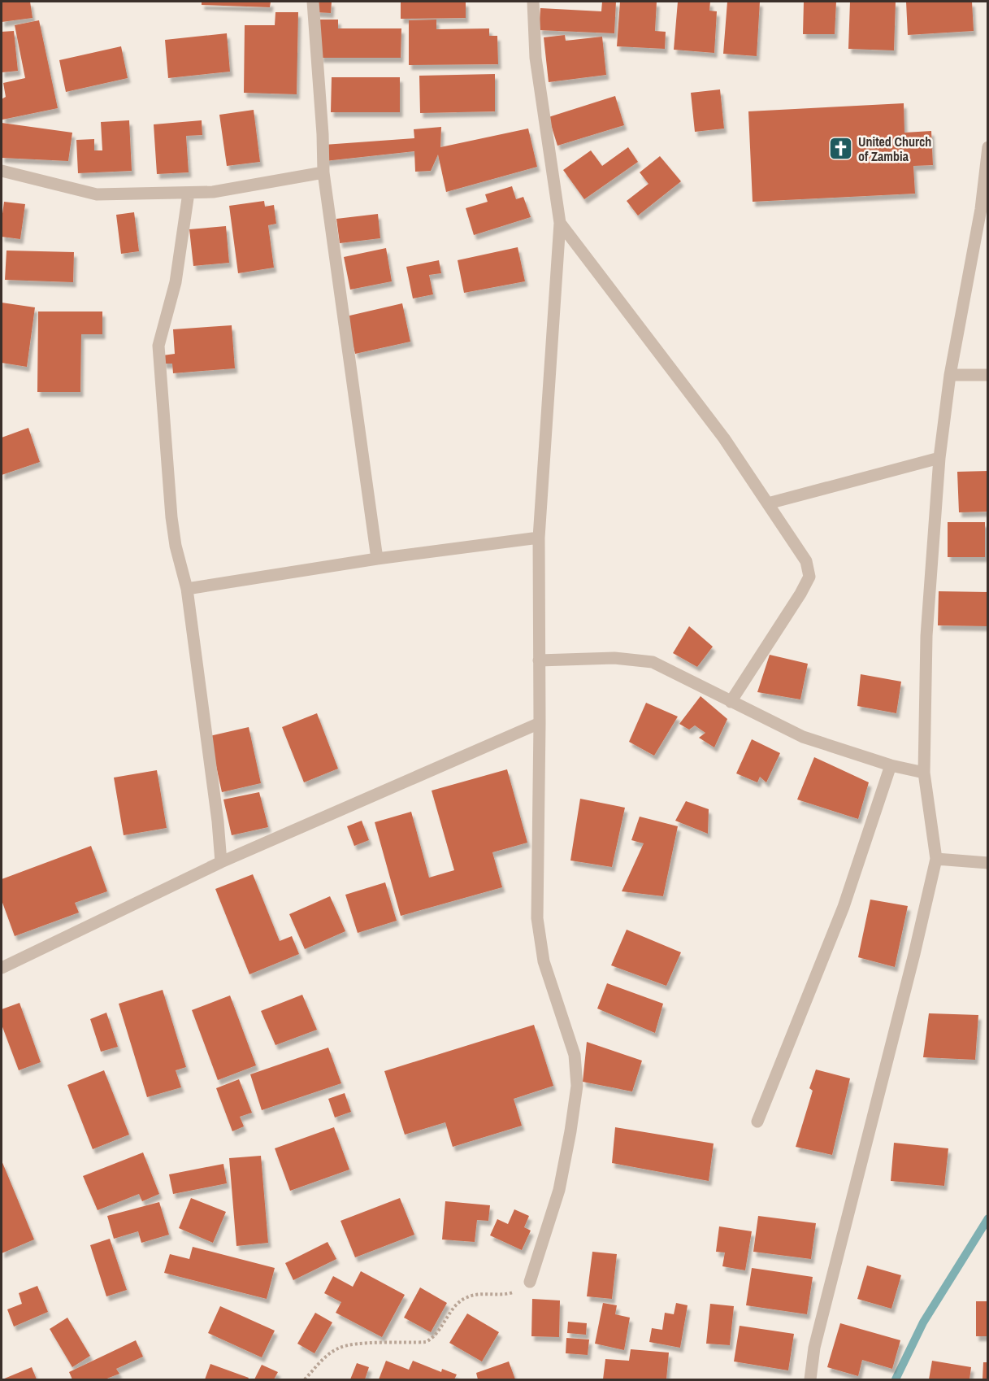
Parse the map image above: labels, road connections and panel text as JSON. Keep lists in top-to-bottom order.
{
  "places": {
    "church": ["United Church of Zambia"]
  }
}
